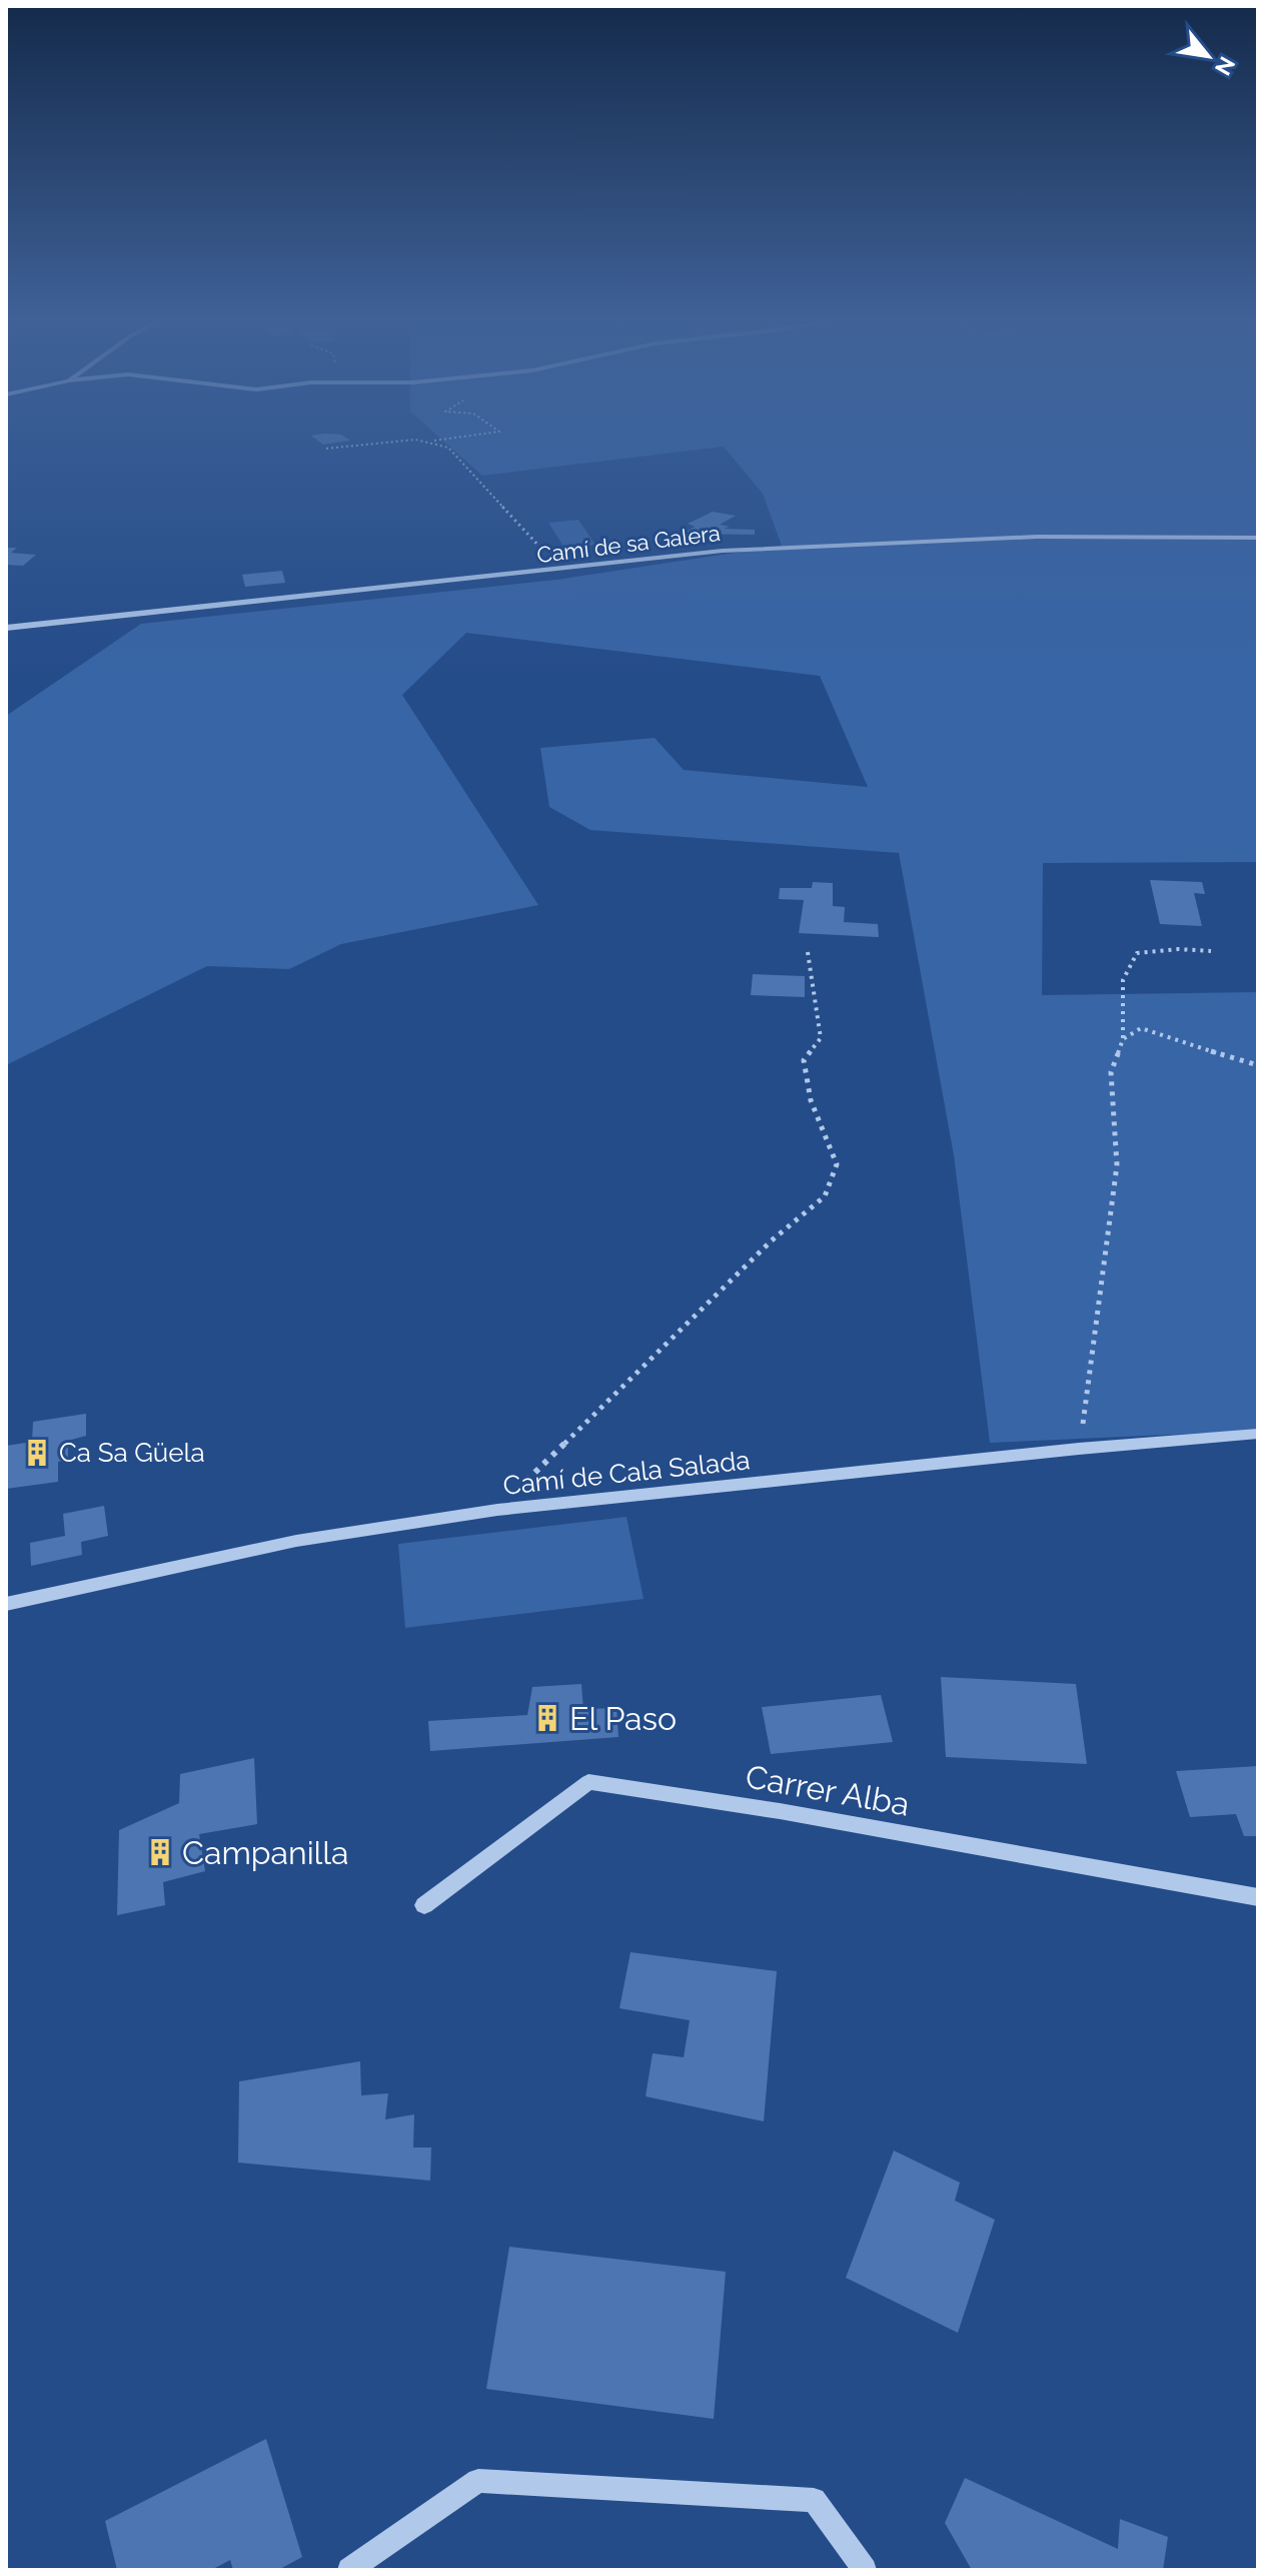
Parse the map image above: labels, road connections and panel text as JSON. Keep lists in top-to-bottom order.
{
  "streets": {
    "street": ["Camí de sa Galera", "Camí de Cala Salada", "Carrer Alba"]
  },
  "places": {
    "building": ["Ca Sa Güela", "El Paso", "Campanilla"]
  },
  "north": "bottom right"
}
